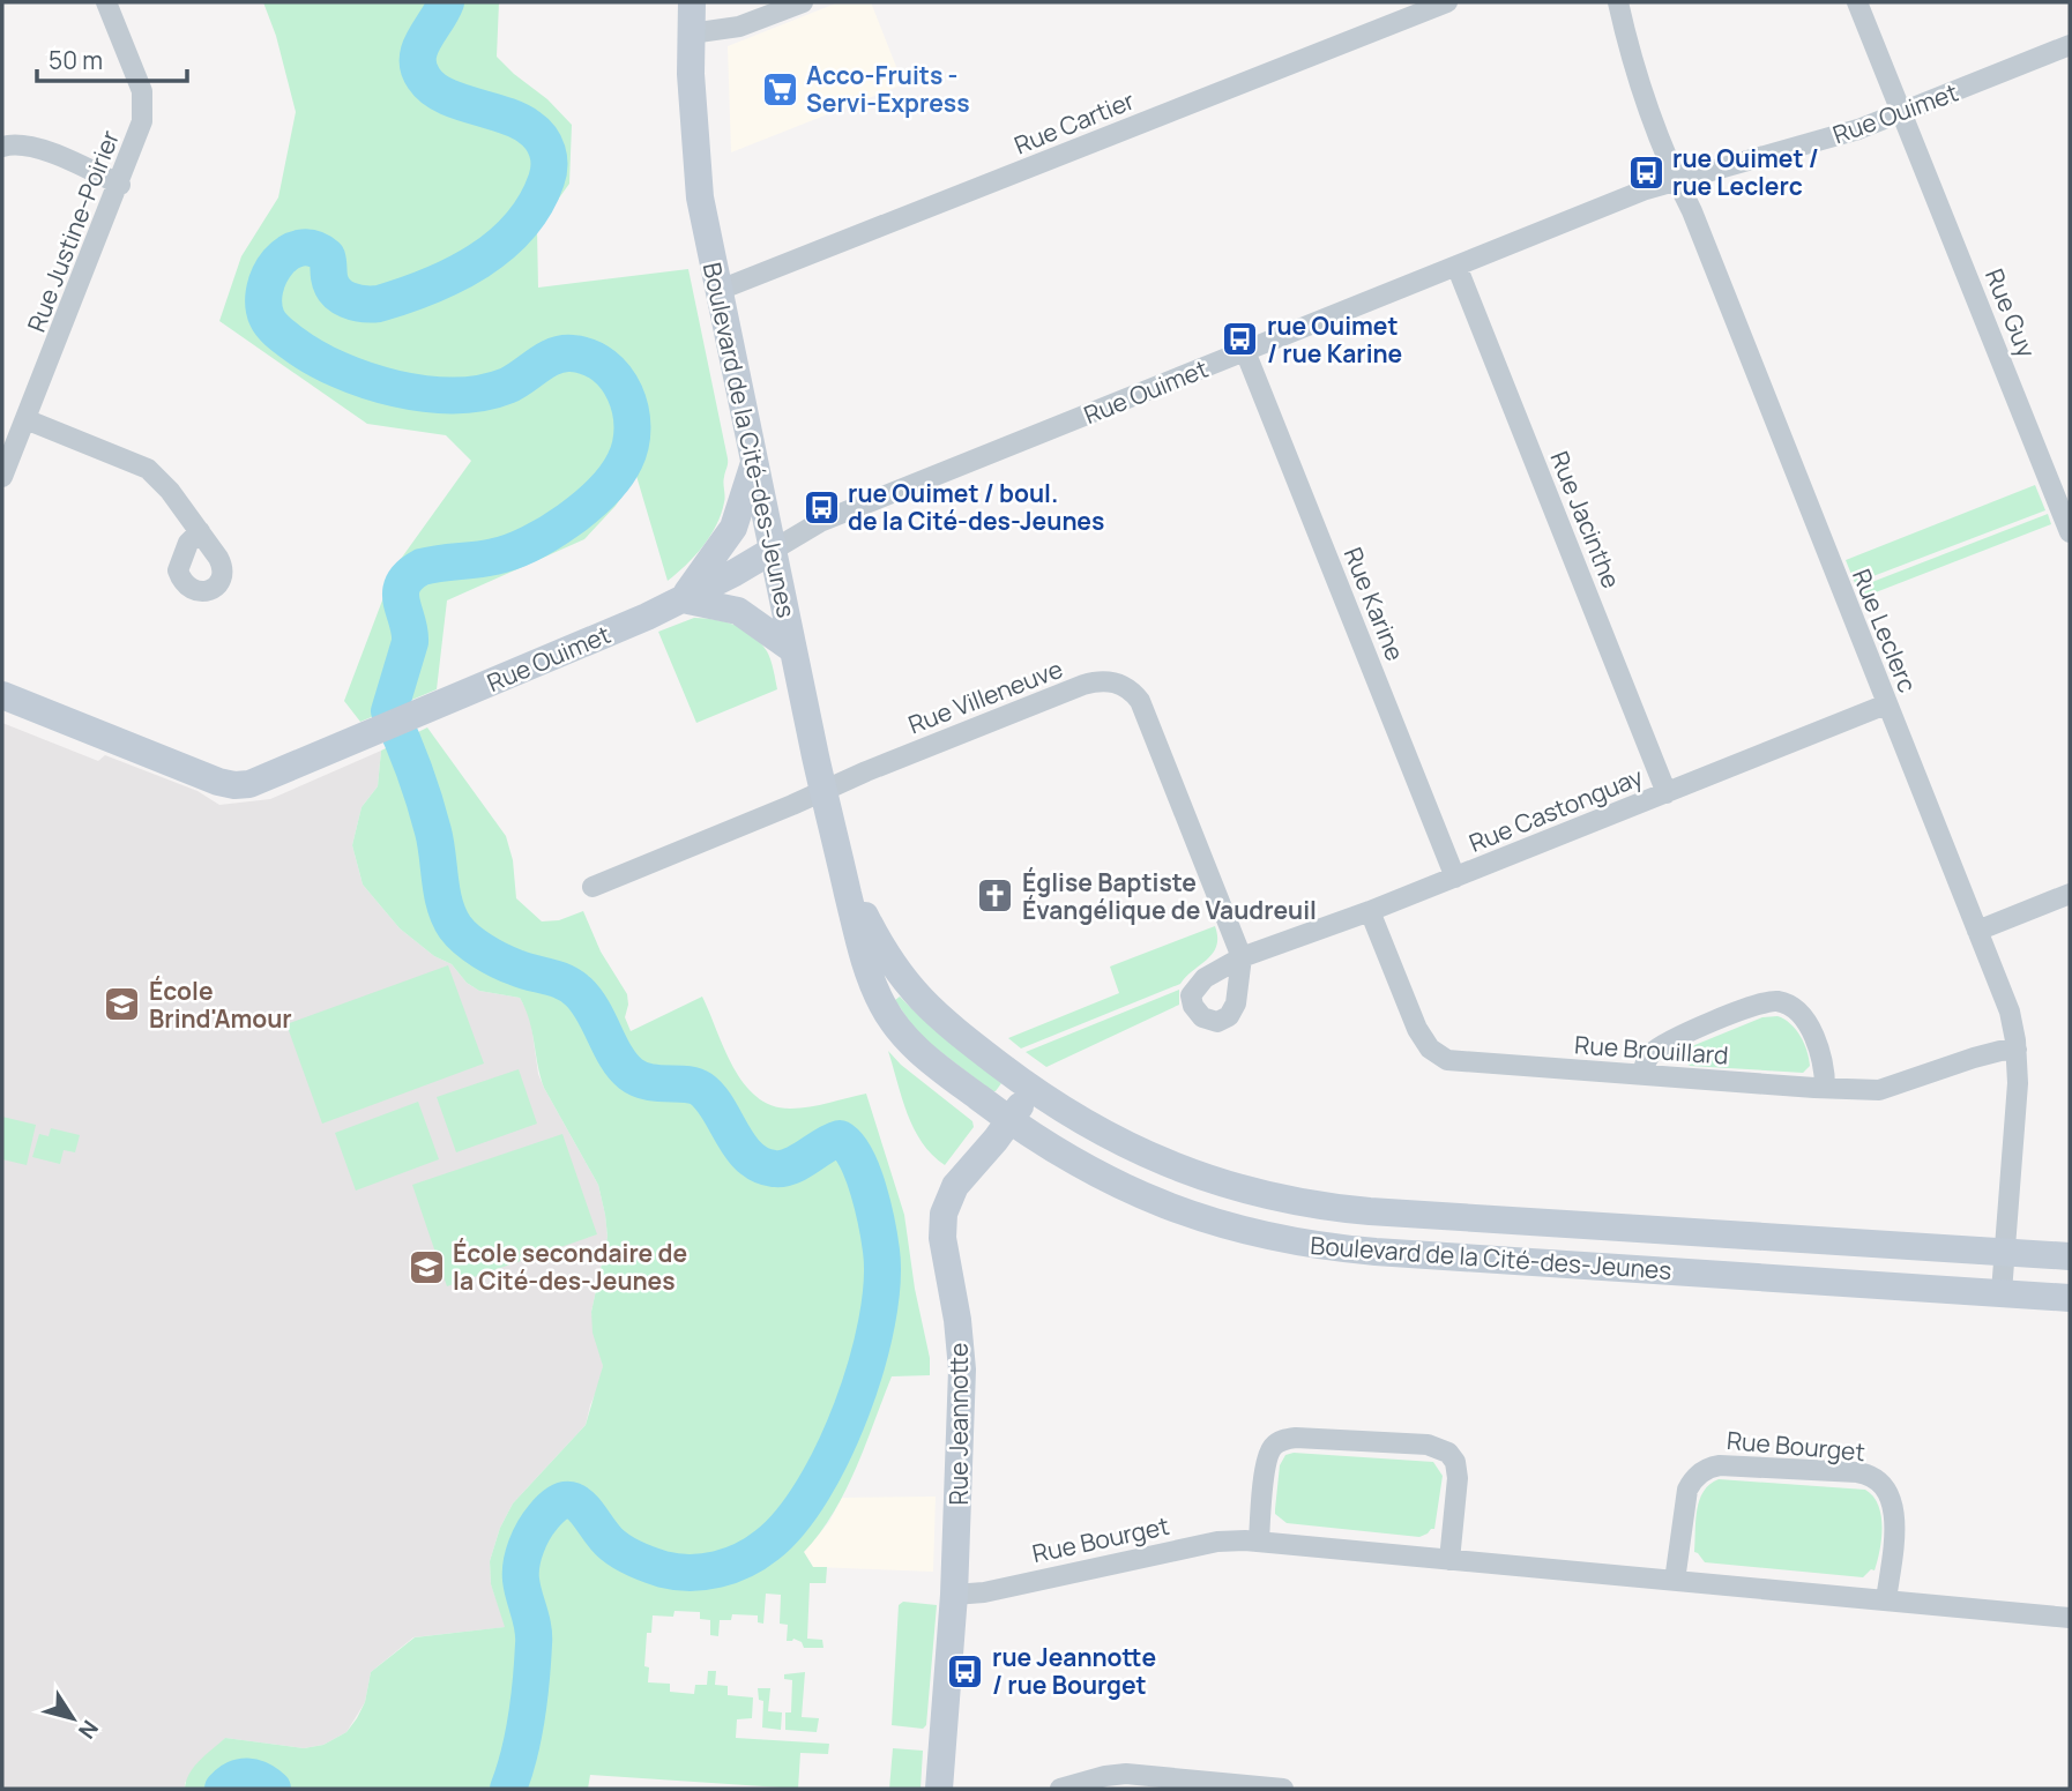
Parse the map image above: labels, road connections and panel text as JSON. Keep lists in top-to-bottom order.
{
  "streets": {
    "main road": ["Rue Ouimet", "Boulevard de la Cité-des-Jeunes", "Rue Jeannotte"],
    "street": [
      "Rue Cartier",
      "Rue Justine-Poirier",
      "Rue Guy",
      "Rue Jacinthe",
      "Rue Karine",
      "Rue Leclerc",
      "Rue Villeneuve",
      "Rue Castonguay",
      "Rue Brouillard",
      "Rue Bourget"
    ]
  },
  "crossings": [
    ["Rue Ouimet", "Rue Guy"],
    ["Rue Ouimet", "Boulevard de la Cité-des-Jeunes"],
    ["Rue Ouimet", "Rue Jacinthe"],
    ["Rue Ouimet", "Rue Karine"],
    ["Rue Ouimet", "Rue Leclerc"],
    ["Rue Cartier", "Boulevard de la Cité-des-Jeunes"],
    ["Boulevard de la Cité-des-Jeunes", "Rue Leclerc"],
    ["Boulevard de la Cité-des-Jeunes", "Rue Villeneuve"],
    ["Boulevard de la Cité-des-Jeunes", "Rue Jeannotte"],
    ["Rue Jacinthe", "Rue Castonguay"],
    ["Rue Karine", "Rue Castonguay"],
    ["Rue Leclerc", "Rue Castonguay"],
    ["Rue Leclerc", "Rue Brouillard"],
    ["Rue Villeneuve", "Rue Castonguay"],
    ["Rue Castonguay", "Rue Brouillard"],
    ["Rue Jeannotte", "Rue Bourget"]
  ],
  "places": {
    "supermarket": ["Acco-Fruits - Servi-Express"],
    "bus stop": [
      "rue Ouimet / rue Leclerc",
      "rue Ouimet / rue Karine",
      "rue Ouimet / boul. de la Cité-des-Jeunes",
      "rue Jeannotte / rue Bourget"
    ],
    "church": ["Église Baptiste Évangélique de Vaudreuil"],
    "school or university": ["École Brind'Amour", "École secondaire de la Cité-des-Jeunes"]
  },
  "scale_bar": "50 m",
  "north": "bottom right"
}
